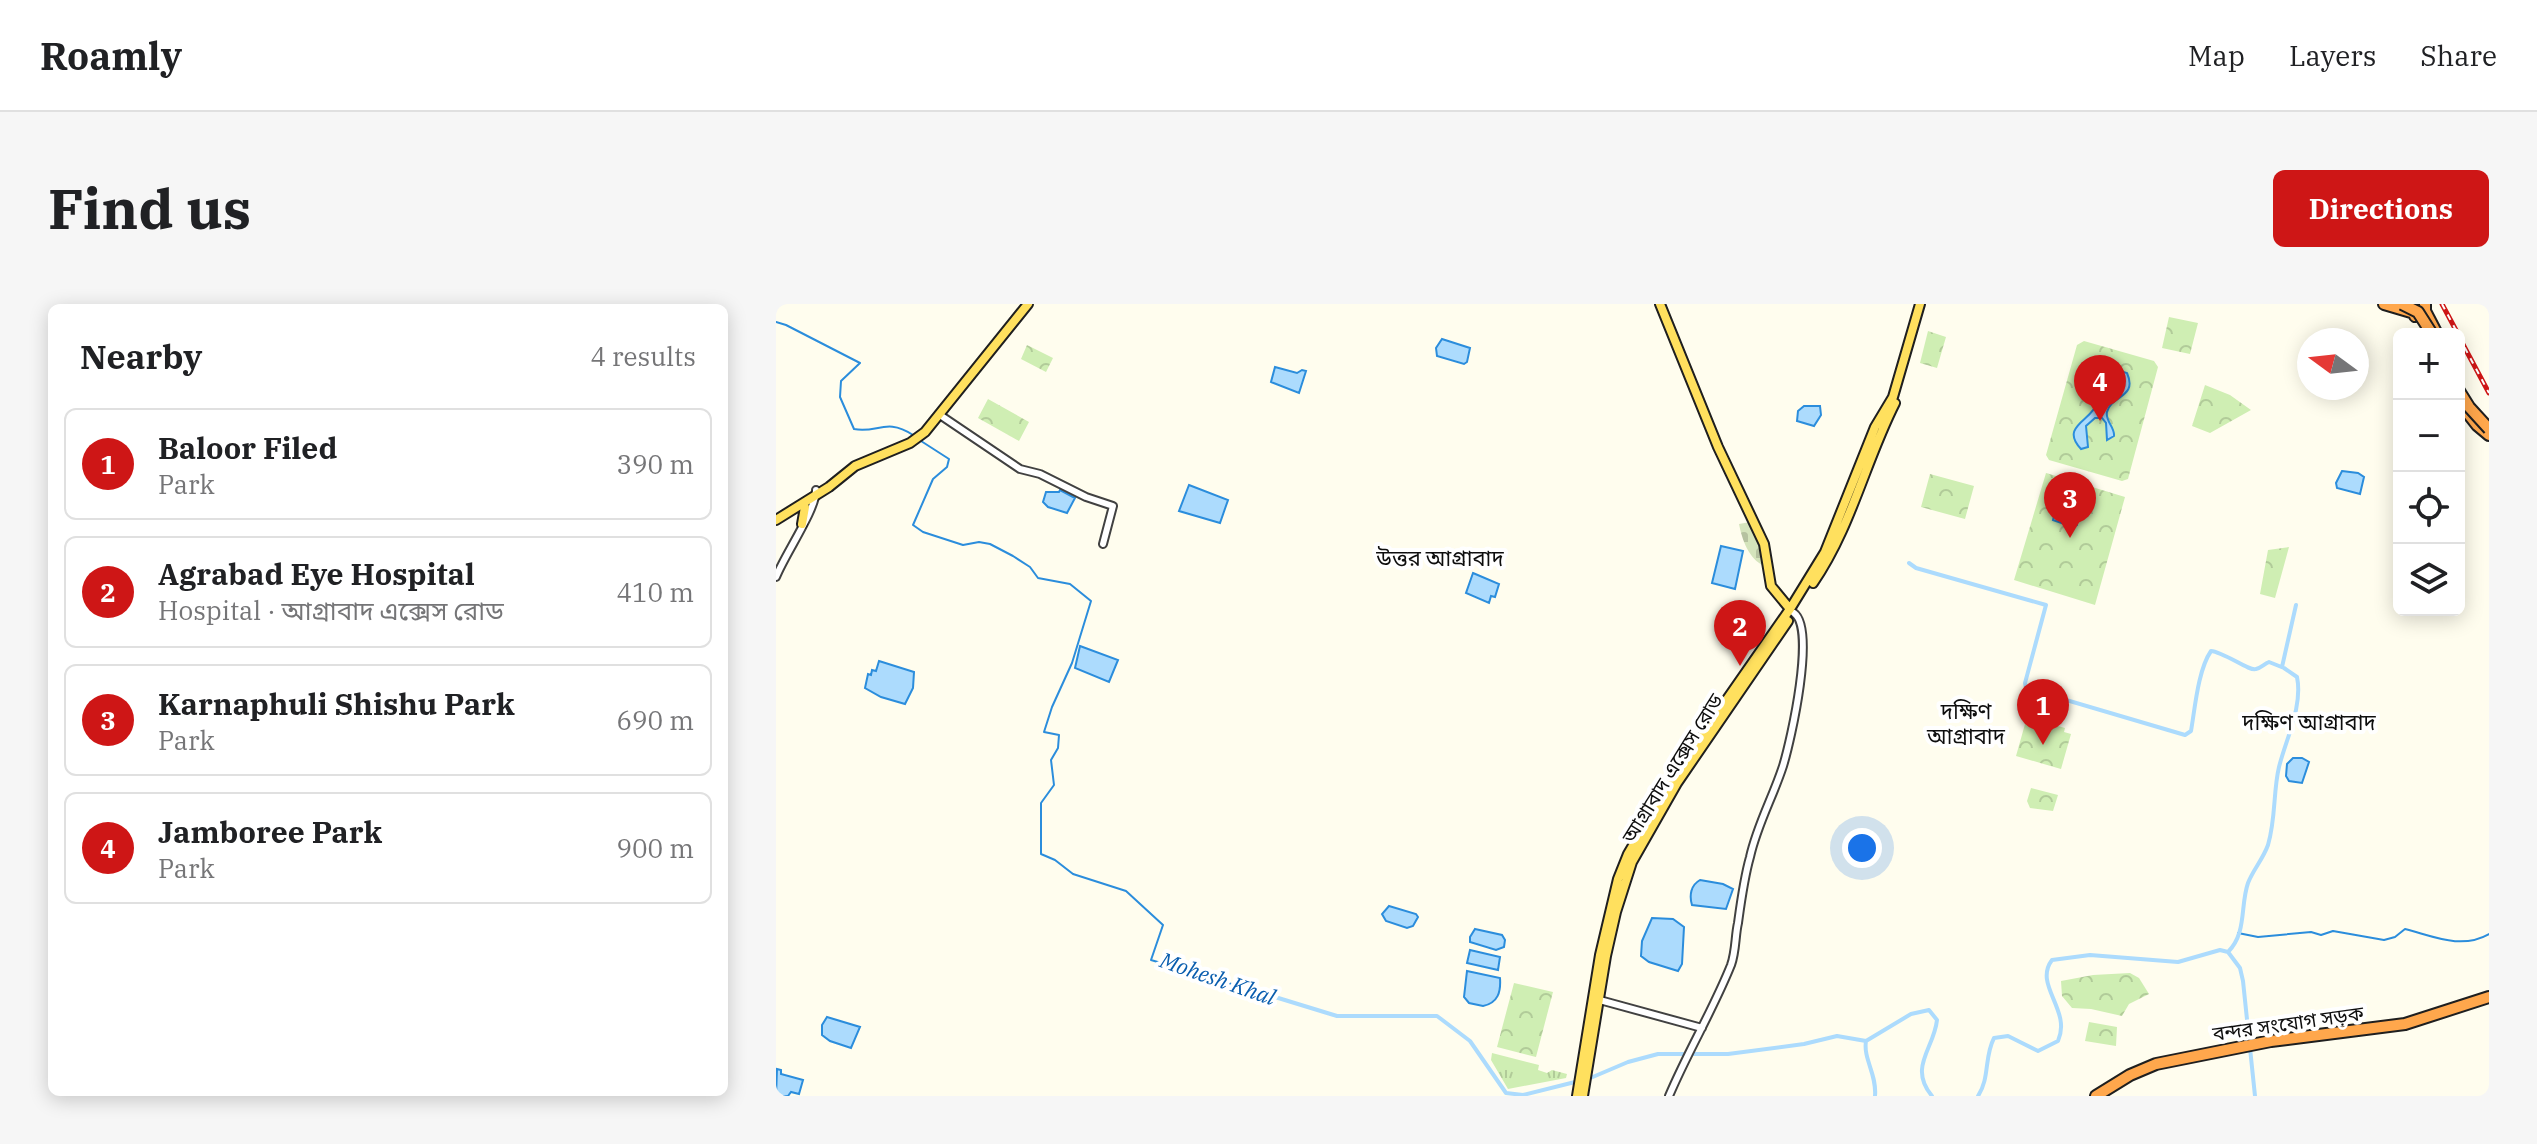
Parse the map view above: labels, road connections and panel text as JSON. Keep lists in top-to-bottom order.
{
  "streets": {
    "highway": ["বন্দর সংযোগ সড়ক"],
    "main road": ["আগ্রাবাদ এক্সেস রোড"]
  },
  "districts": ["উত্তর আগ্রাবাদ", "দক্ষিণ আগ্রাবাদ", "দক্ষিণ আগ্রাবাদ"],
  "water": ["Mohesh Khal"],
  "north": "left",
  "page": {
    "header": "Roamly",
    "nav": ["Map", "Layers", "Share"],
    "buttons": "Directions",
    "title": "Find us",
    "heading": ["Nearby", "4 results"],
    "map_buttons": ["+", "−"],
    "pins": [
      "4",
      "3",
      "2",
      "1"
    ],
    "list": [
      {
        "mark": "1",
        "name": "Baloor Filed",
        "note": "Park",
        "value": "390 m"
      },
      {
        "mark": "2",
        "name": "Agrabad Eye Hospital",
        "note": "Hospital · আগ্রাবাদ এক্সেস রোড",
        "value": "410 m"
      },
      {
        "mark": "3",
        "name": "Karnaphuli Shishu Park",
        "note": "Park",
        "value": "690 m"
      },
      {
        "mark": "4",
        "name": "Jamboree Park",
        "note": "Park",
        "value": "900 m"
      }
    ]
  }
}
